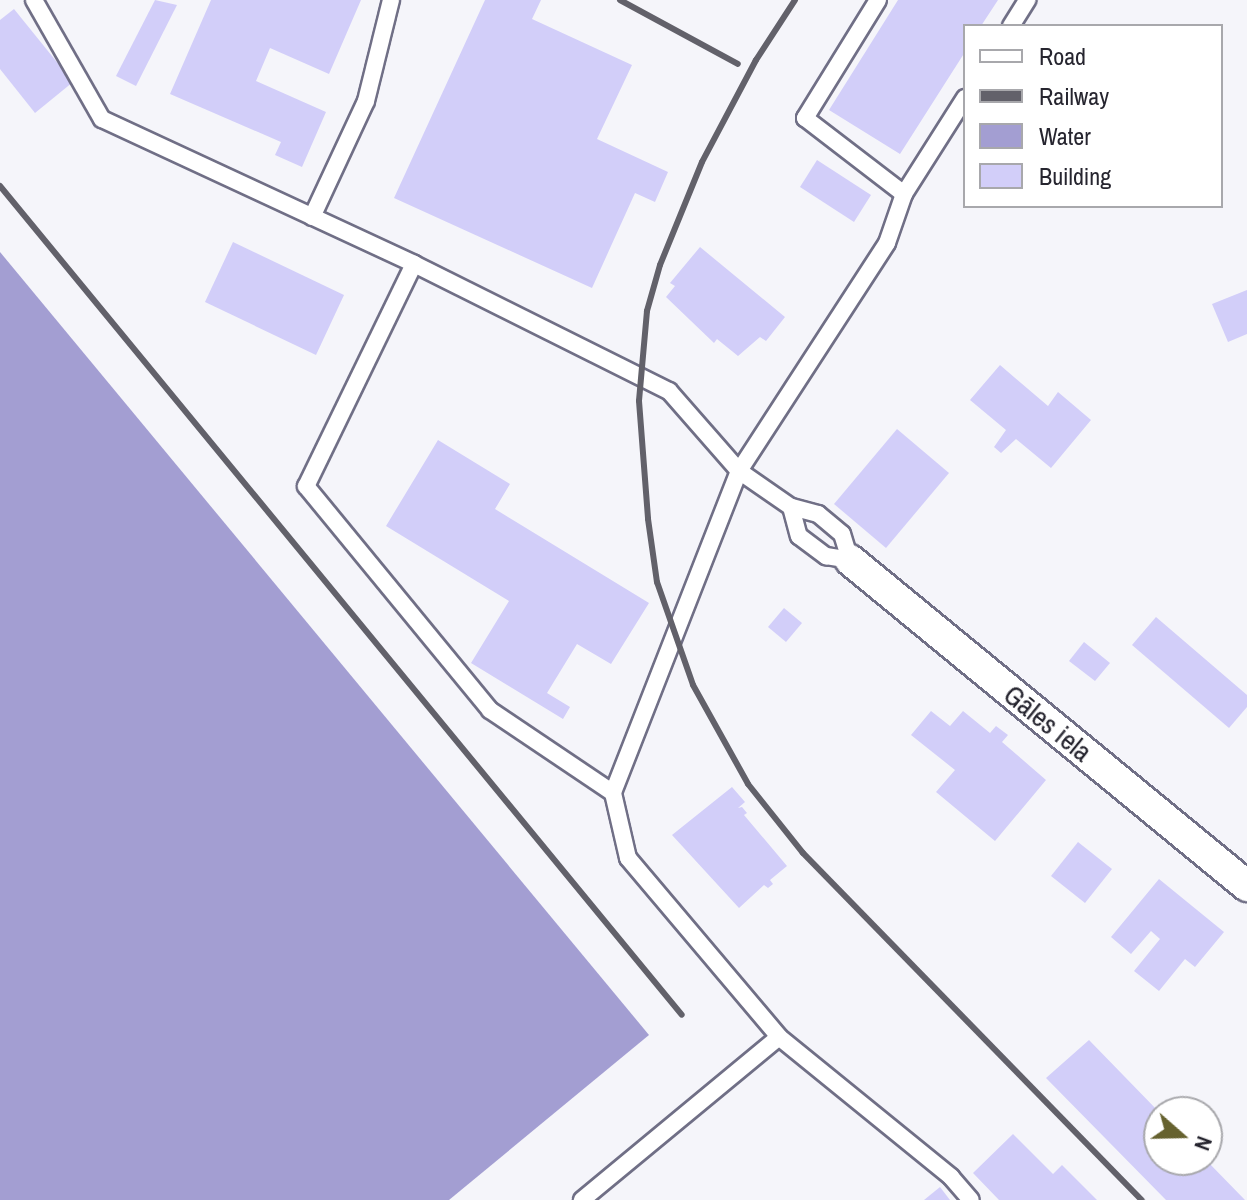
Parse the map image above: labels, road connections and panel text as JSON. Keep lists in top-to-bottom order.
{
  "streets": {
    "street": ["Gāles iela"]
  },
  "legend": [
    "Road",
    "Railway",
    "Water",
    "Building"
  ],
  "north": "right"
}
